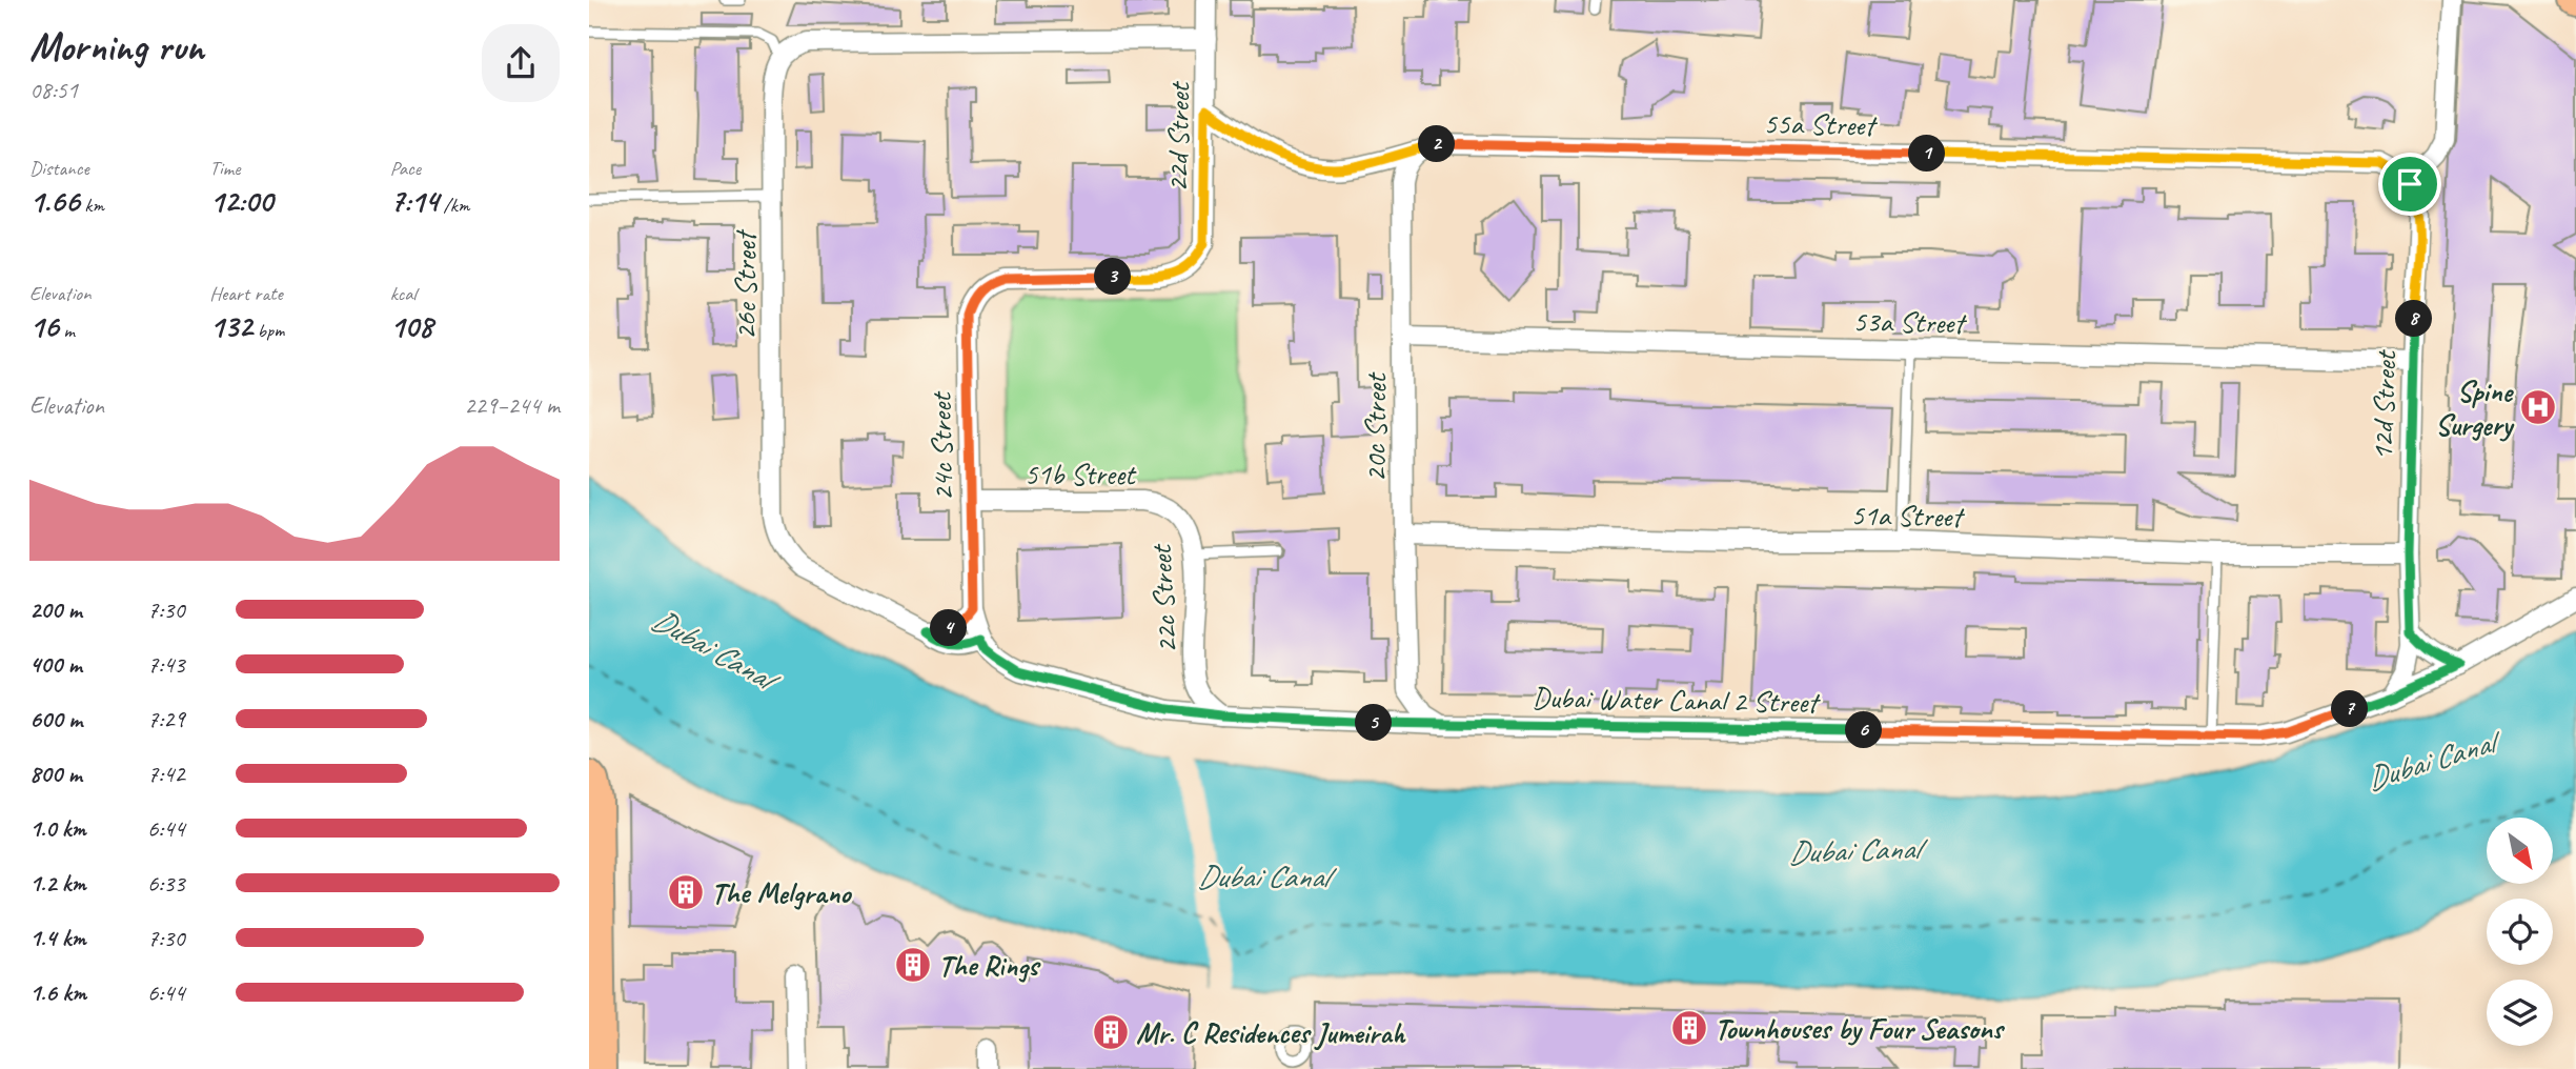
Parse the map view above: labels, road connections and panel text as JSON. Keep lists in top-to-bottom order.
{
  "streets": {
    "street": [
      "55a Street",
      "22d Street",
      "26e Street",
      "53a Street",
      "12d Street",
      "20c Street",
      "24c Street",
      "51b Street",
      "51a Street",
      "22c Street",
      "Dubai Water Canal 2 Street"
    ]
  },
  "crossings": [
    ["55a Street", "22d Street"],
    ["55a Street", "12d Street"],
    ["55a Street", "20c Street"],
    ["22d Street", "24c Street"],
    ["53a Street", "12d Street"],
    ["53a Street", "20c Street"],
    ["12d Street", "51a Street"],
    ["12d Street", "Dubai Water Canal 2 Street"],
    ["20c Street", "51a Street"],
    ["24c Street", "51b Street"],
    ["51b Street", "22c Street"],
    ["22c Street", "Dubai Water Canal 2 Street"]
  ],
  "water": ["Dubai Canal"],
  "places": {
    "hospital": ["Spine Surgery"],
    "building": [
      "The Melgrano",
      "The Rings",
      "Townhouses by Four Seasons",
      "Mr. C Residences Jumeirah"
    ]
  },
  "north": "bottom right",
  "page": {
    "heading": ["Morning run", "08:51"],
    "stats": [
      ["Distance", "1.66 km"],
      ["Time", "12:00"],
      ["Pace", "7:14 /km"],
      ["Elevation", "16 m"],
      ["Heart rate", "132 bpm"],
      ["kcal", "108"]
    ],
    "pins": [
      "2",
      "1",
      "3",
      "8",
      "4",
      "7",
      "5",
      "6"
    ],
    "chart": ["Elevation", "229–244 m"],
    "list": [
      {
        "name": "200 m",
        "note": "7:30"
      },
      {
        "name": "400 m",
        "note": "7:43"
      },
      {
        "name": "600 m",
        "note": "7:29"
      },
      {
        "name": "800 m",
        "note": "7:42"
      },
      {
        "name": "1.0 km",
        "note": "6:44"
      },
      {
        "name": "1.2 km",
        "note": "6:33"
      },
      {
        "name": "1.4 km",
        "note": "7:30"
      },
      {
        "name": "1.6 km",
        "note": "6:44"
      }
    ]
  }
}
